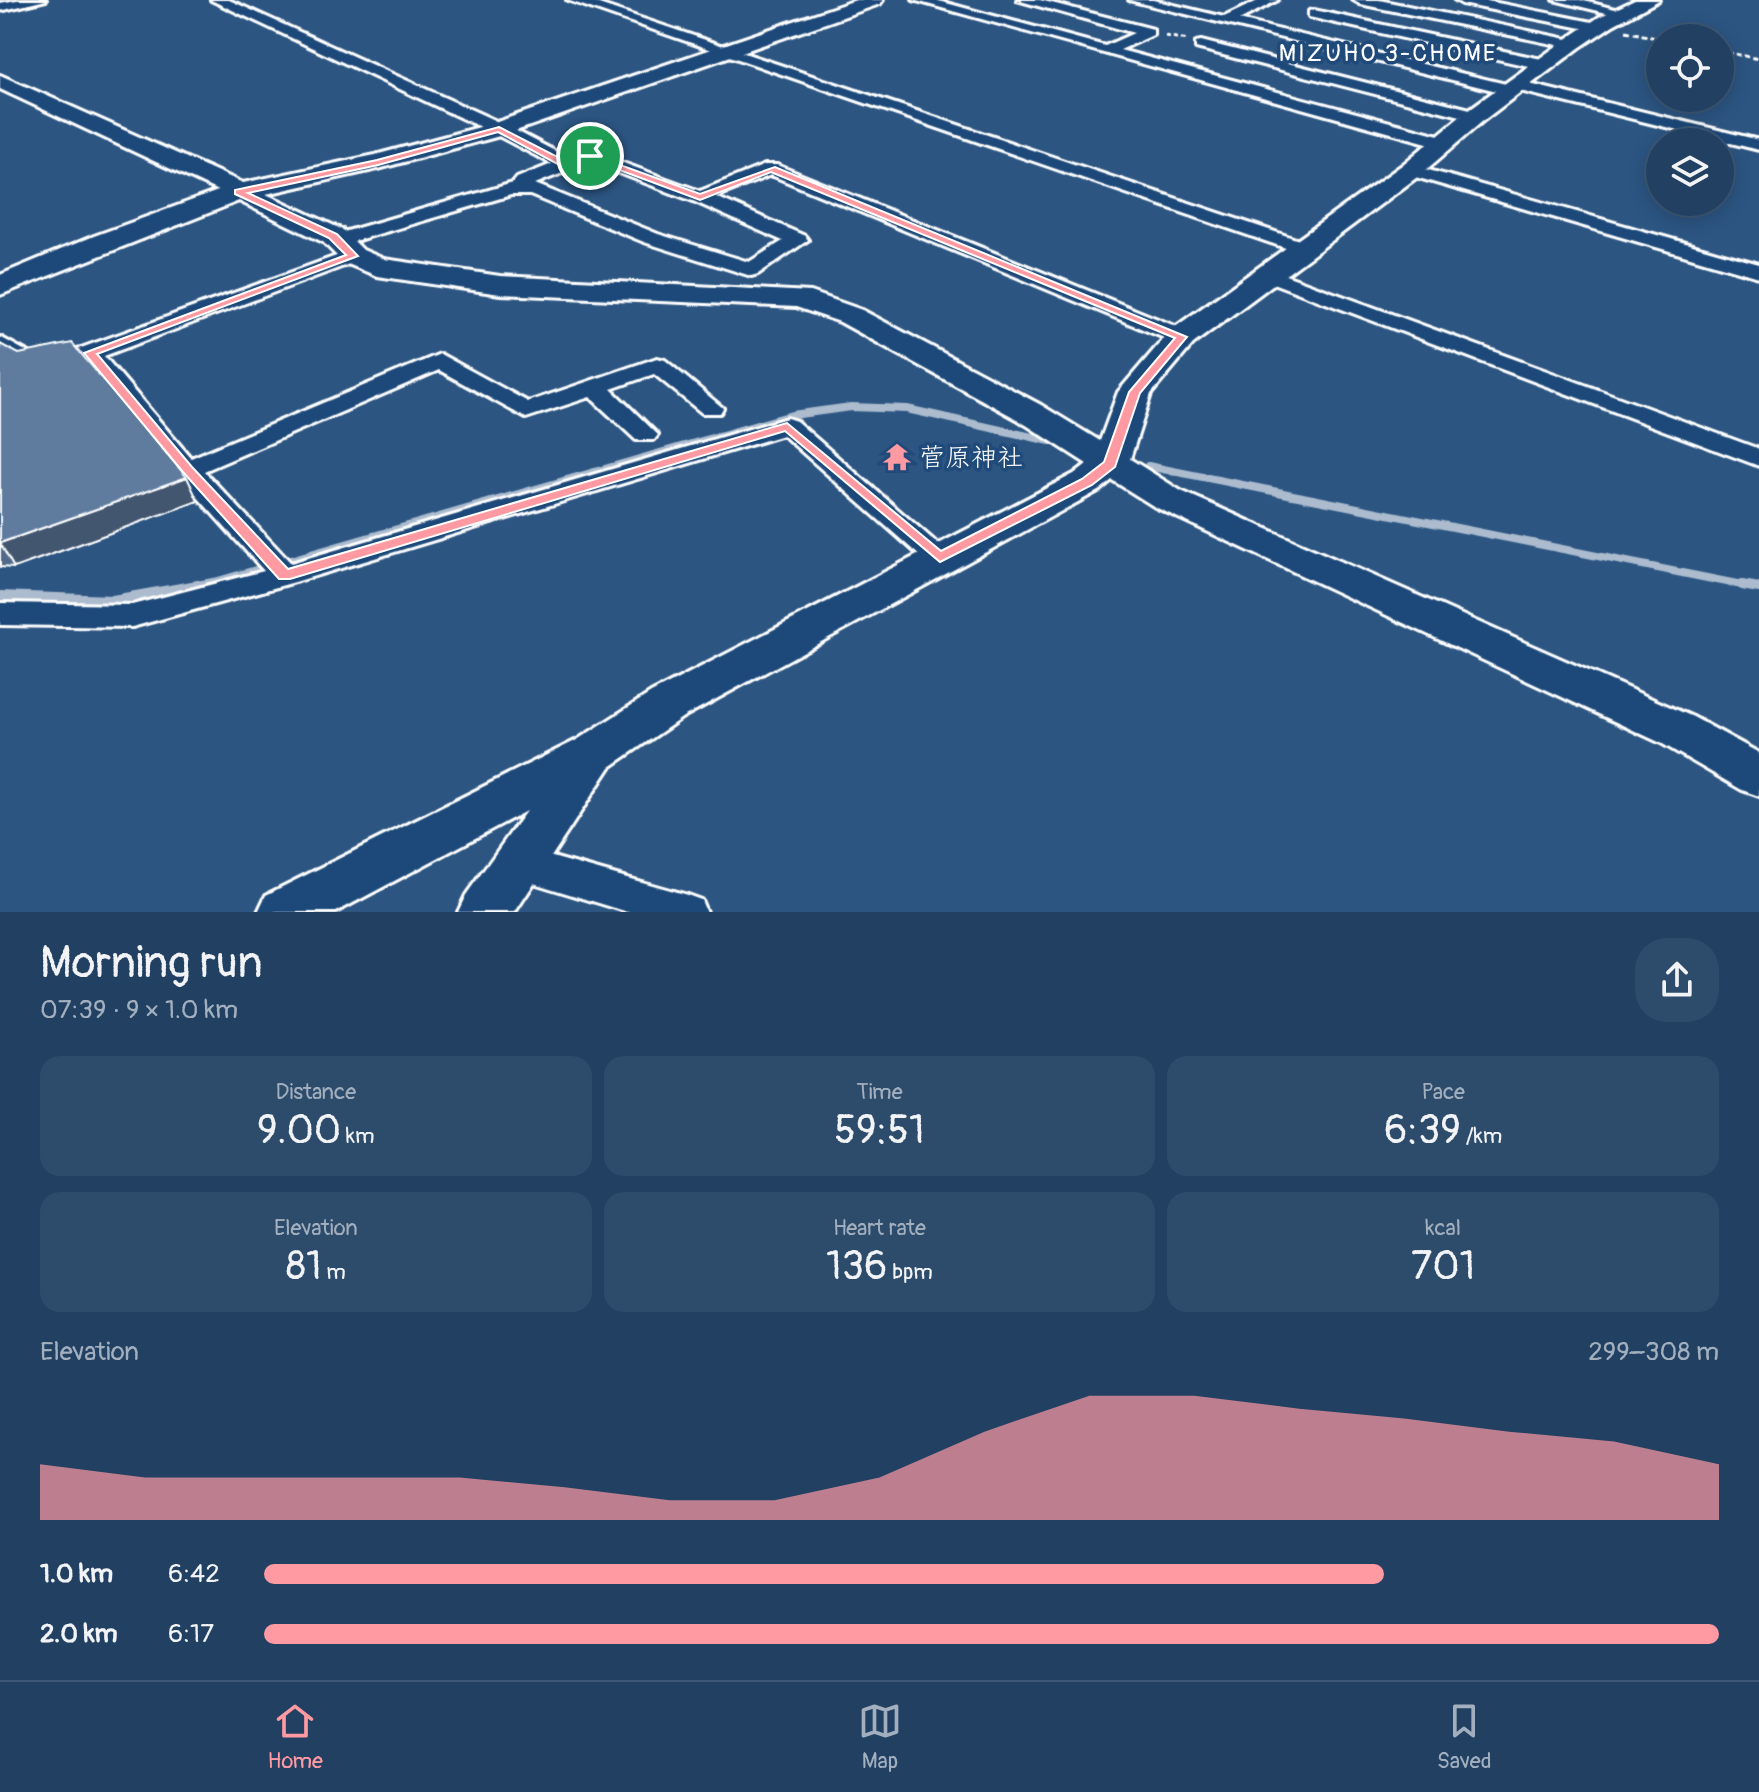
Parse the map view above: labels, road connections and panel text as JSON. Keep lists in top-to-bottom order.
{
  "districts": ["MIZUHO 3-CHOME"],
  "places": {
    "temple": ["菅原神社"]
  },
  "page": {
    "heading": ["Morning run", "07:39 · 9 × 1.0 km"],
    "stats": [
      ["Distance", "9.00 km"],
      ["Time", "59:51"],
      ["Pace", "6:39 /km"],
      ["Elevation", "81 m"],
      ["Heart rate", "136 bpm"],
      ["kcal", "701"]
    ],
    "chart": ["Elevation", "299–308 m"],
    "list": [
      {
        "name": "1.0 km",
        "note": "6:42"
      },
      {
        "name": "2.0 km",
        "note": "6:17"
      }
    ],
    "tabs": ["Home", "Map", "Saved"]
  }
}
